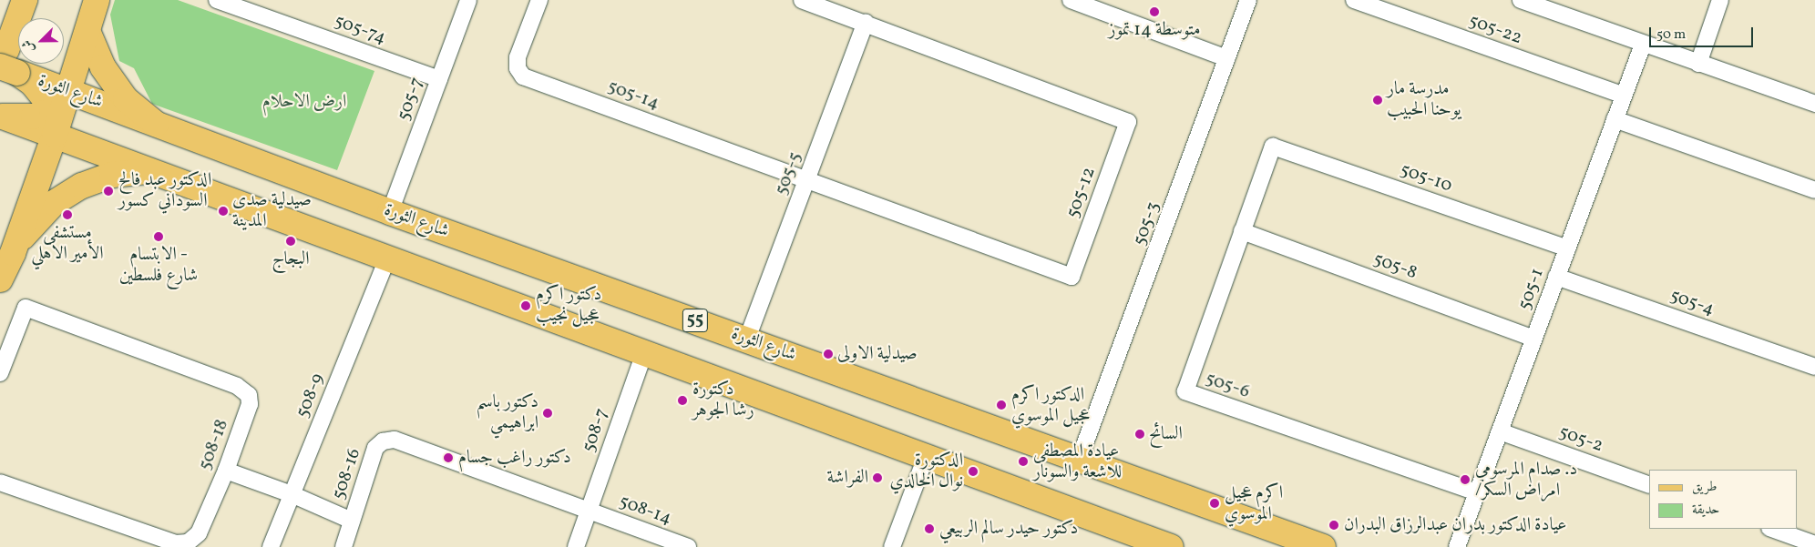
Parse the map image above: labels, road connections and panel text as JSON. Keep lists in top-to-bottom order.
{
  "streets": {
    "main road": ["شارع الثورة", "55"],
    "street": [
      "505-74",
      "505-22",
      "505-14",
      "505-7",
      "505-5",
      "505-10",
      "505-12",
      "505-3",
      "505-8",
      "505-1",
      "505-4",
      "505-6",
      "508-9",
      "508-7",
      "505-2",
      "508-18",
      "508-16",
      "508-14"
    ]
  },
  "crossings": [
    ["505-74", "505-7"],
    ["505-22", "505-1"],
    ["شارع الثورة", "505-7"],
    ["شارع الثورة", "505-5"],
    ["شارع الثورة", "505-3"],
    ["505-14", "505-5"],
    ["505-14", "505-12"],
    ["505-5", "505-12"],
    ["505-10", "505-1"],
    ["505-10", "505-6"],
    ["505-8", "505-1"],
    ["505-8", "505-6"],
    ["505-1", "505-4"],
    ["505-1", "505-6"],
    ["505-1", "505-2"],
    ["508-7", "508-16"],
    ["508-7", "508-14"],
    ["508-16", "508-14"]
  ],
  "parks": ["ارض الاحلام"],
  "places": [
    "متوسطة 14 تموز",
    "مدرسة مار يوحنا الحبيب",
    "الدكتور عبد فالح السوداني كسور",
    "صيدلية صدى المدينة",
    "مستشفى الأمير الاهلي",
    "الابتسام - شارع فلسطين",
    "البجاج",
    "دكتور اكرم عجيل نجيب",
    "صيدلية الاولى",
    "دكتورة رشا الجوهر",
    "الدكتور اكرم عجيل الموسوي",
    "دكتور باسم ابراهيمي",
    "السائح",
    "دكتور راغب جسام",
    "عيادة المصطفى للاشعة والسونار",
    "الدكتورة نوال الخالدي",
    "الفراشة",
    "د. صدام المرسومي /امراض السكر",
    "اكرم عجيل الموسوي",
    "عيادة الدكتور بدران عبدالرزاق البدران",
    "دكتور حيدر سالم الربيعي"
  ],
  "legend": ["طريق", "حديقة"],
  "scale_bar": "50 m",
  "north": "bottom left"
}
